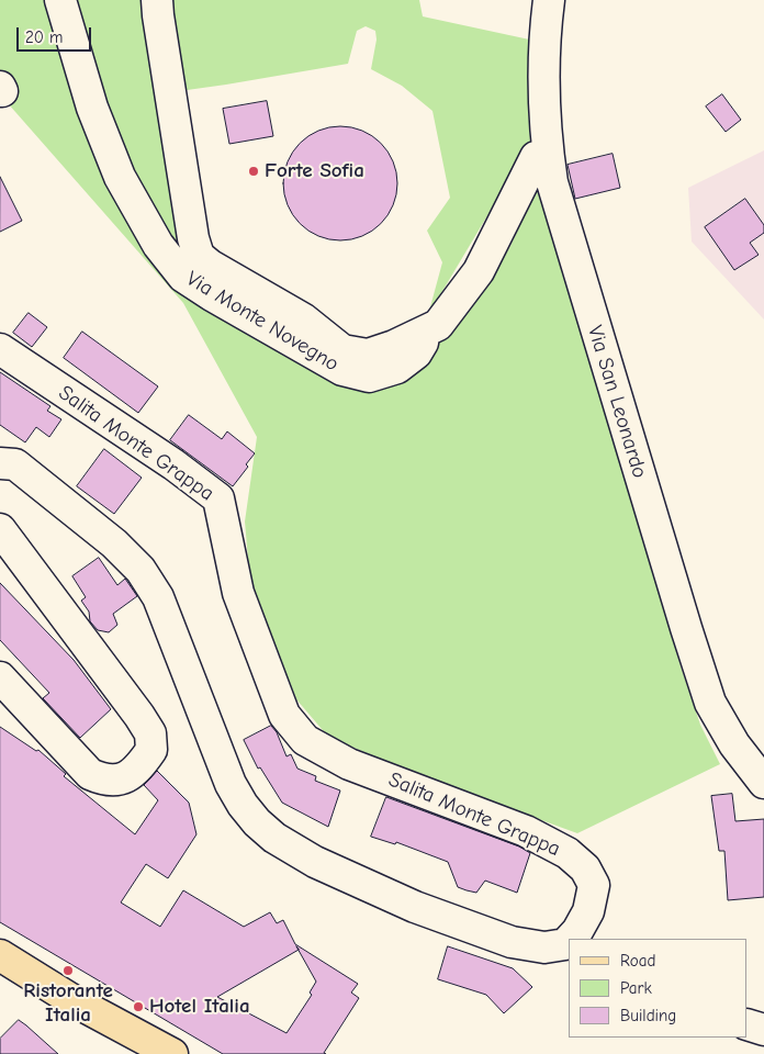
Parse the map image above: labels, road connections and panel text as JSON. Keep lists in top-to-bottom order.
{
  "streets": {
    "street": ["Via Monte Novegno", "Via San Leonardo", "Salita Monte Grappa"]
  },
  "crossings": [
    ["Via Monte Novegno", "Via San Leonardo"]
  ],
  "places": ["Forte Sofia", "Ristorante Italia", "Hotel Italia"],
  "legend": ["Road", "Park", "Building"],
  "scale_bar": "20 m"
}
